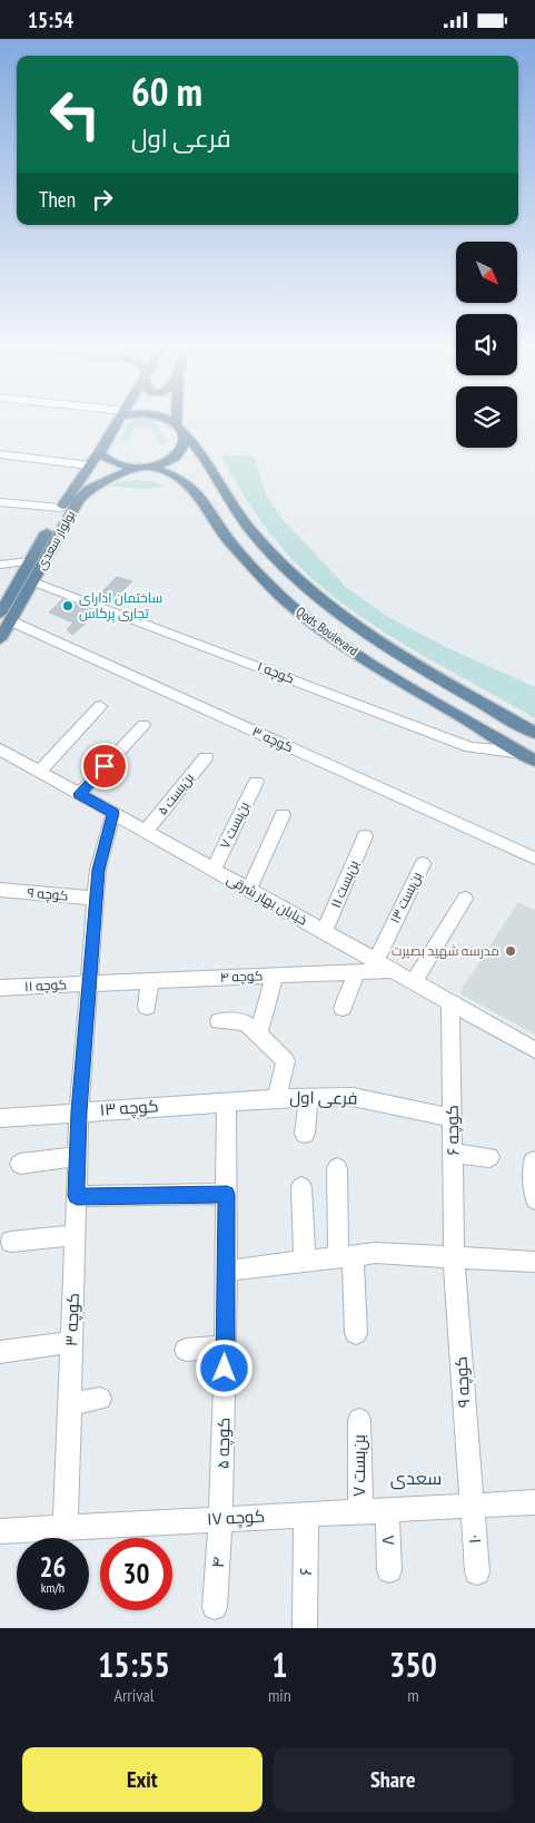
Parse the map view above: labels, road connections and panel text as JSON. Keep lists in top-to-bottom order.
{
  "streets": {
    "main road": ["بولوار سعدی", "Qods Boulevard"],
    "street": [
      "کوچه ۱",
      "کوچه ۳",
      "بن‌بست ۵",
      "بن‌بست ۷",
      "بن‌بست ۱۱",
      "کوچه ۹",
      "بن‌بست ۱۳",
      "خیابان بهار شرقی",
      "کوچه ۴",
      "کوچه ۱۱",
      "فرعی اول",
      "کوچه ۱۳",
      "کوچه ۶",
      "کوچه ۵",
      "کوچه ۱۷",
      "۱۰",
      "۸",
      "۴",
      "۶"
    ]
  },
  "crossings": [
    ["بولوار سعدی", "کوچه ۱"],
    ["بولوار سعدی", "کوچه ۳"],
    ["Qods Boulevard", "کوچه ۱"],
    ["کوچه ۳", "کوچه ۹"],
    ["کوچه ۳", "خیابان بهار شرقی"],
    ["کوچه ۳", "کوچه ۴"],
    ["کوچه ۳", "کوچه ۱۱"],
    ["کوچه ۳", "کوچه ۱۳"],
    ["کوچه ۳", "کوچه ۱۷"],
    ["بن‌بست ۵", "خیابان بهار شرقی"],
    ["بن‌بست ۷", "خیابان بهار شرقی"],
    ["بن‌بست ۷", "کوچه ۱۷"],
    ["بن‌بست ۱۱", "خیابان بهار شرقی"],
    ["کوچه ۹", "کوچه ۶"],
    ["کوچه ۹", "کوچه ۱۷"],
    ["کوچه ۹", "۱۰"],
    ["بن‌بست ۱۳", "خیابان بهار شرقی"],
    ["خیابان بهار شرقی", "کوچه ۴"],
    ["خیابان بهار شرقی", "کوچه ۶"],
    ["کوچه ۴", "کوچه ۱۱"],
    ["فرعی اول", "کوچه ۱۳"],
    ["فرعی اول", "کوچه ۶"],
    ["فرعی اول", "کوچه ۵"],
    ["کوچه ۱۳", "کوچه ۵"],
    ["کوچه ۵", "کوچه ۱۷"],
    ["کوچه ۵", "۴"],
    ["کوچه ۱۷", "۱۰"],
    ["کوچه ۱۷", "۸"],
    ["کوچه ۱۷", "۴"],
    ["کوچه ۱۷", "۶"]
  ],
  "districts": ["سعدی"],
  "places": ["ساختمان ادارای تجاری پرکاس", "مدرسه شهید بصیرت"],
  "north": "bottom right",
  "page": {
    "status": "15:54",
    "turn": ["60 m", "فرعی اول"],
    "then": "Then",
    "speed": "26 km/h",
    "limit": "30",
    "eta": [
      "15:55",
      "Arrival",
      "1",
      "min",
      "350",
      "m"
    ],
    "buttons": ["Exit", "Share"]
  }
}
